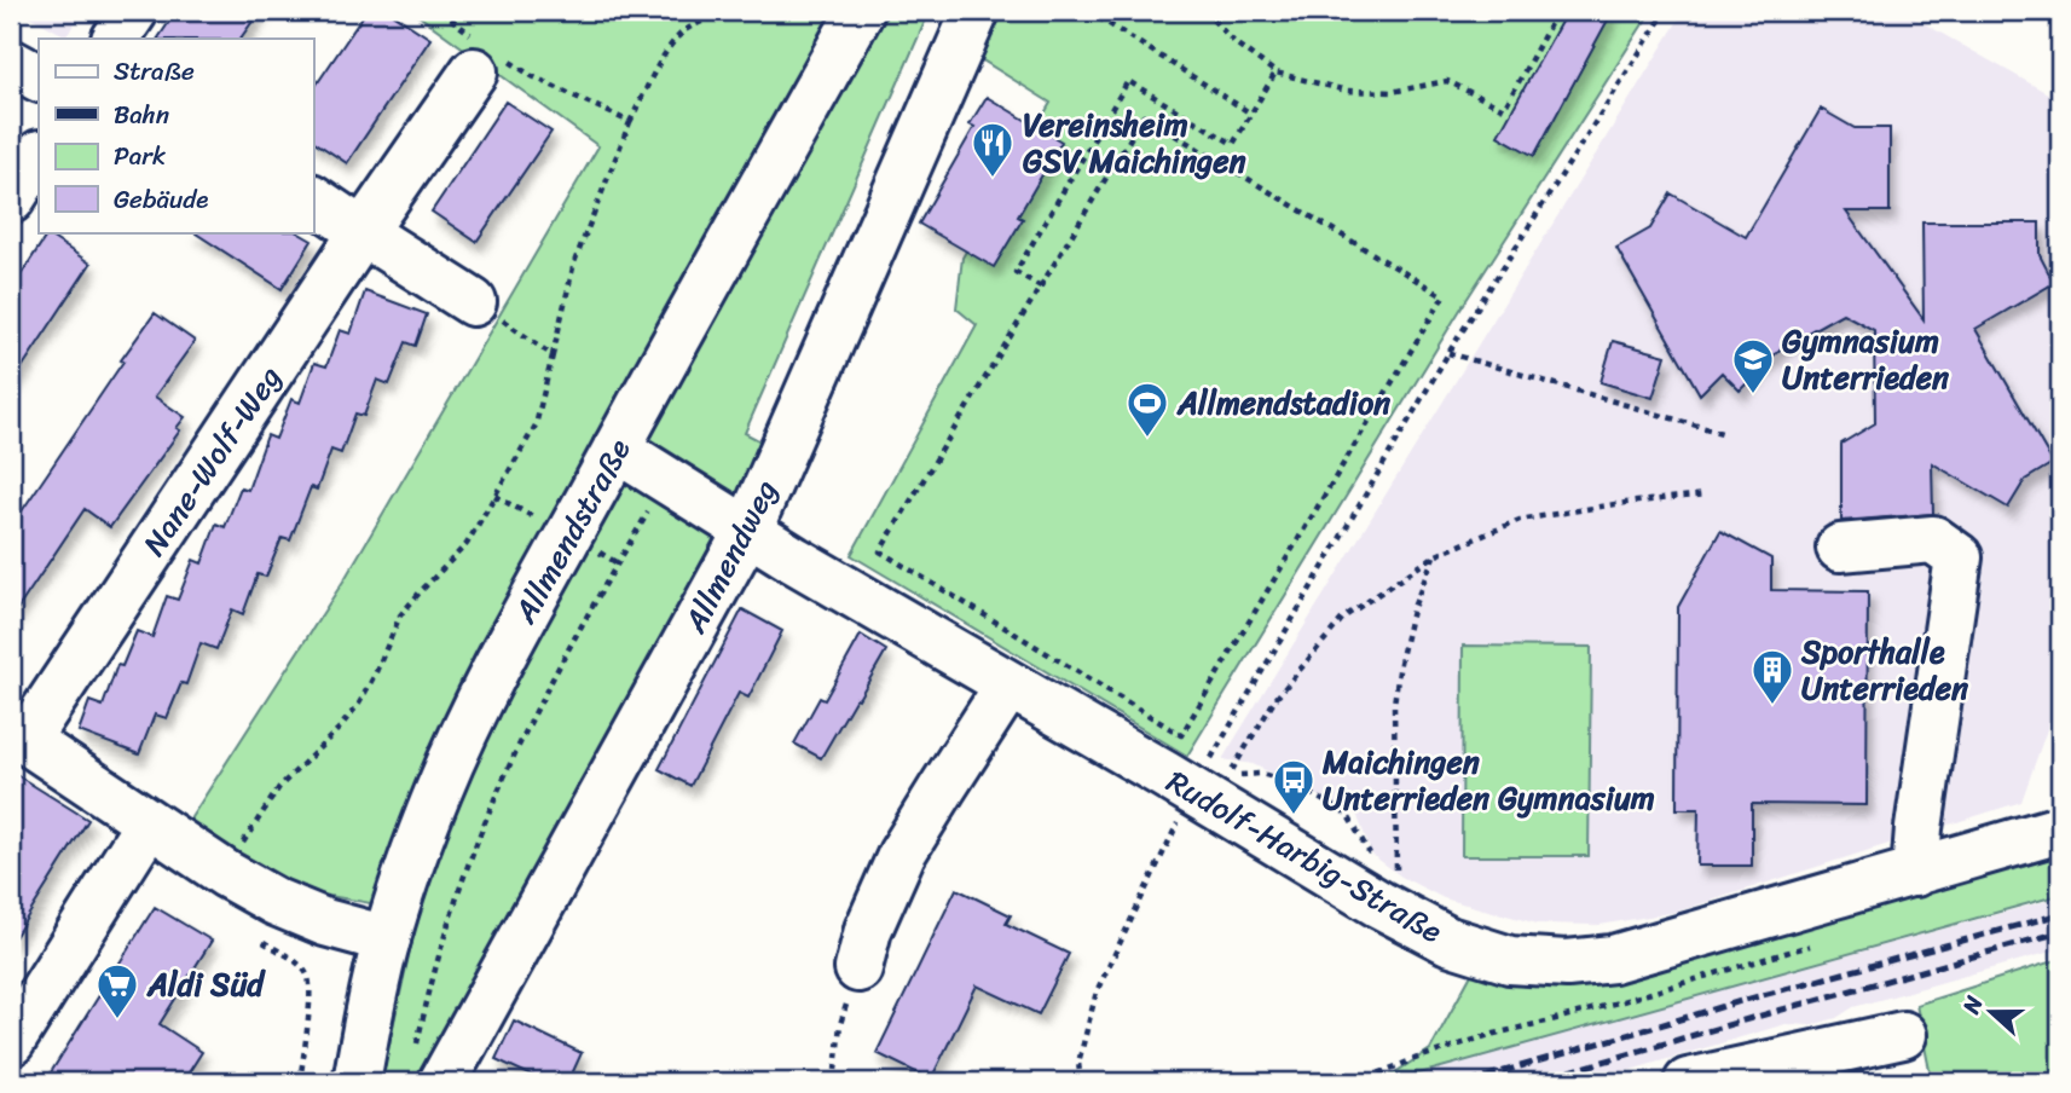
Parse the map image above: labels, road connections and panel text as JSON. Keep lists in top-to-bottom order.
{
  "streets": {
    "street": [
      "Nane-Wolf-Weg",
      "Allmendstraße",
      "Allmendweg",
      "Rudolf-Harbig-Straße"
    ]
  },
  "crossings": [
    ["Allmendstraße", "Rudolf-Harbig-Straße"],
    ["Allmendweg", "Rudolf-Harbig-Straße"]
  ],
  "places": {
    "restaurant": ["Vereinsheim GSV Maichingen"],
    "school or university": ["Gymnasium Unterrieden"],
    "sports": ["Allmendstadion"],
    "building": ["Sporthalle Unterrieden"],
    "bus stop": ["Maichingen Unterrieden Gymnasium"],
    "supermarket": ["Aldi Süd"]
  },
  "legend": [
    "Straße",
    "Bahn",
    "Park",
    "Gebäude"
  ],
  "north": "left"
}
